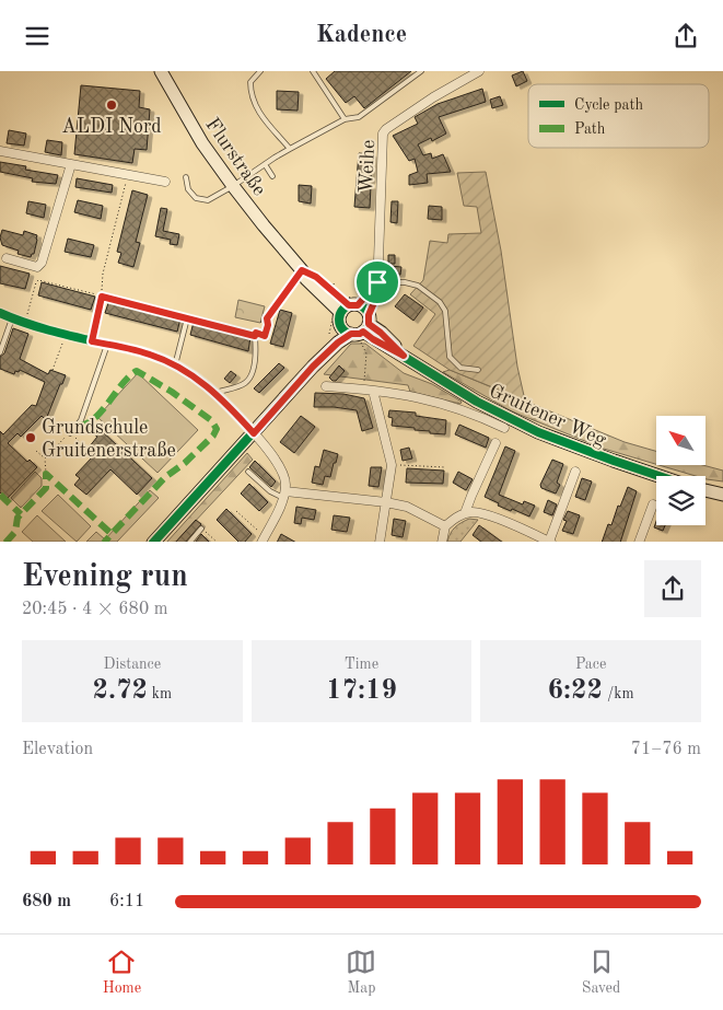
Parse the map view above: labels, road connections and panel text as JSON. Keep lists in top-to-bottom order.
{
  "streets": {
    "main road": ["Flurstraße", "Gruitener Weg"],
    "street": ["Weihe"]
  },
  "crossings": [
    ["Weihe", "Gruitener Weg"]
  ],
  "places": ["ALDI Nord", "Grundschule Gruitenerstraße"],
  "legend": ["Cycle path", "Path"],
  "north": "top left",
  "page": {
    "header": "Kadence",
    "heading": ["Evening run", "20:45 · 4 × 680 m"],
    "stats": [
      ["Distance", "2.72 km"],
      ["Time", "17:19"],
      ["Pace", "6:22 /km"]
    ],
    "chart": ["Elevation", "71–76 m"],
    "list": [
      {
        "name": "680 m",
        "note": "6:11"
      }
    ],
    "tabs": ["Home", "Map", "Saved"]
  }
}
